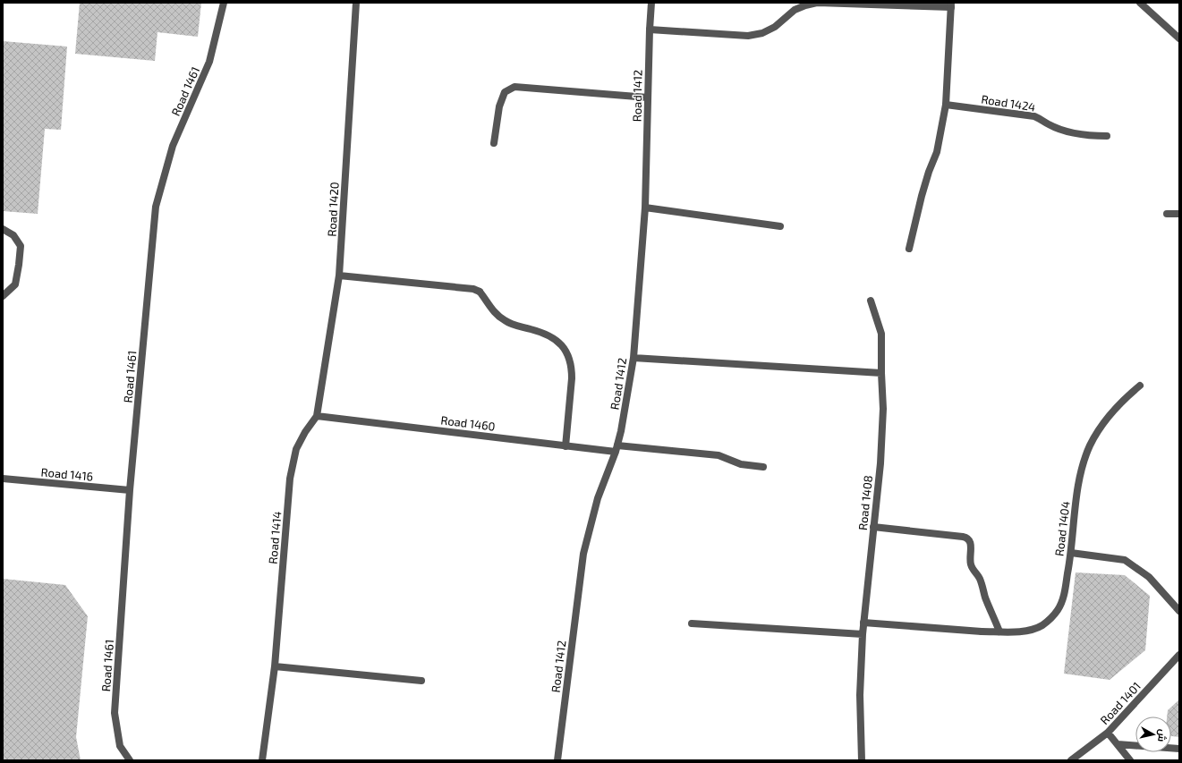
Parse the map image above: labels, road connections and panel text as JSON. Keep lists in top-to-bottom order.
{
  "streets": {
    "street": [
      "Road 1461",
      "Road 1412",
      "Road 1424",
      "Road 1420",
      "Road 1460",
      "Road 1416",
      "Road 1408",
      "Road 1404",
      "Road 1414",
      "Road 1401"
    ]
  },
  "crossings": [
    ["Road 1461", "Road 1416"],
    ["Road 1412", "Road 1460"],
    ["Road 1420", "Road 1460"],
    ["Road 1420", "Road 1414"],
    ["Road 1460", "Road 1414"],
    ["Road 1408", "Road 1404"]
  ],
  "north": "right"
}
